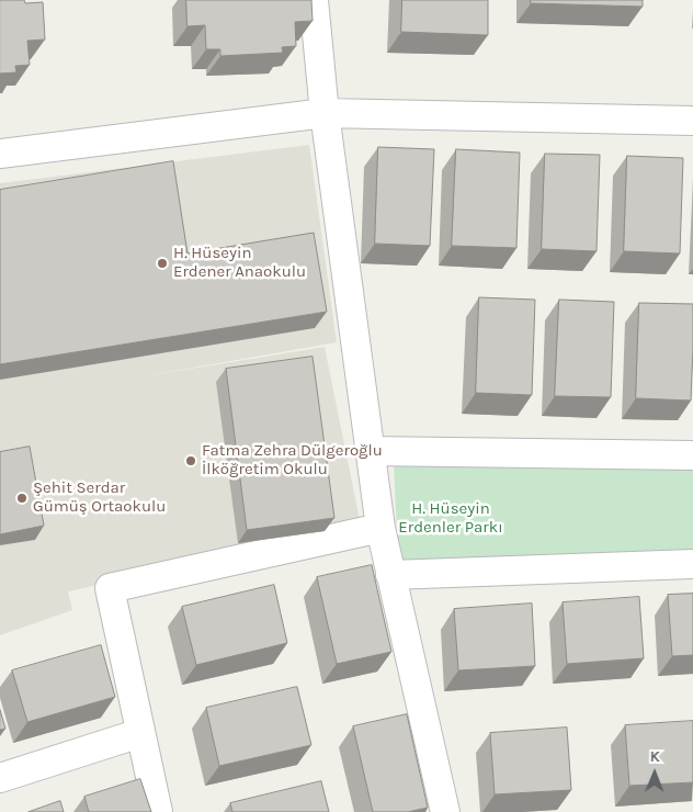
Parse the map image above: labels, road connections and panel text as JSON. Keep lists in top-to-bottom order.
{
  "parks": ["H. Hüseyin Erdenler Parkı"],
  "places": ["H. Hüseyin Erdener Anaokulu", "Fatma Zehra Dülgeroğlu İlköğretim Okulu", "Şehit Serdar Gümüş Ortaokulu"],
  "north": "top"
}
